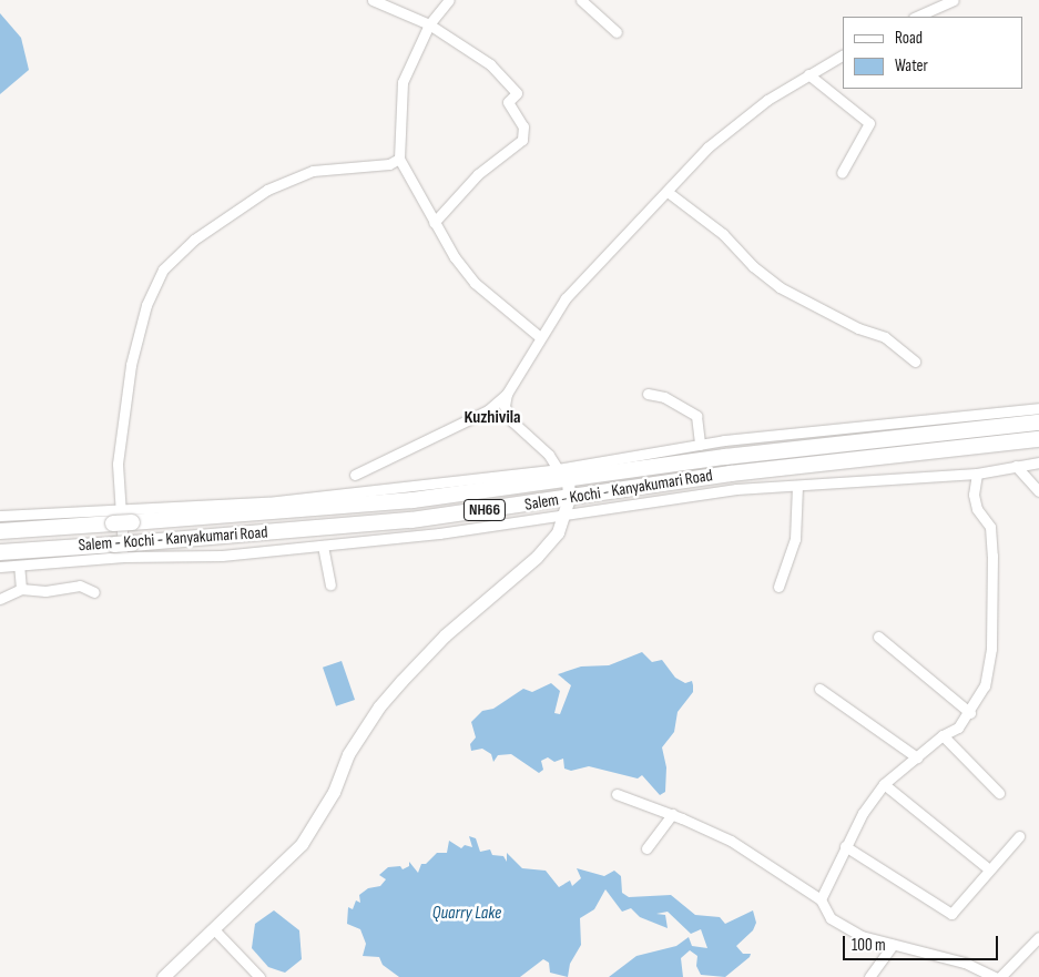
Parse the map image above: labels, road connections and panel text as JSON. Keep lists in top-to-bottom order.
{
  "streets": {
    "highway": ["Salem - Kochi - Kanyakumari Road", "NH66"]
  },
  "districts": ["Kuzhivila"],
  "water": ["Quarry Lake"],
  "legend": ["Road", "Water"],
  "scale_bar": "100 m"
}
